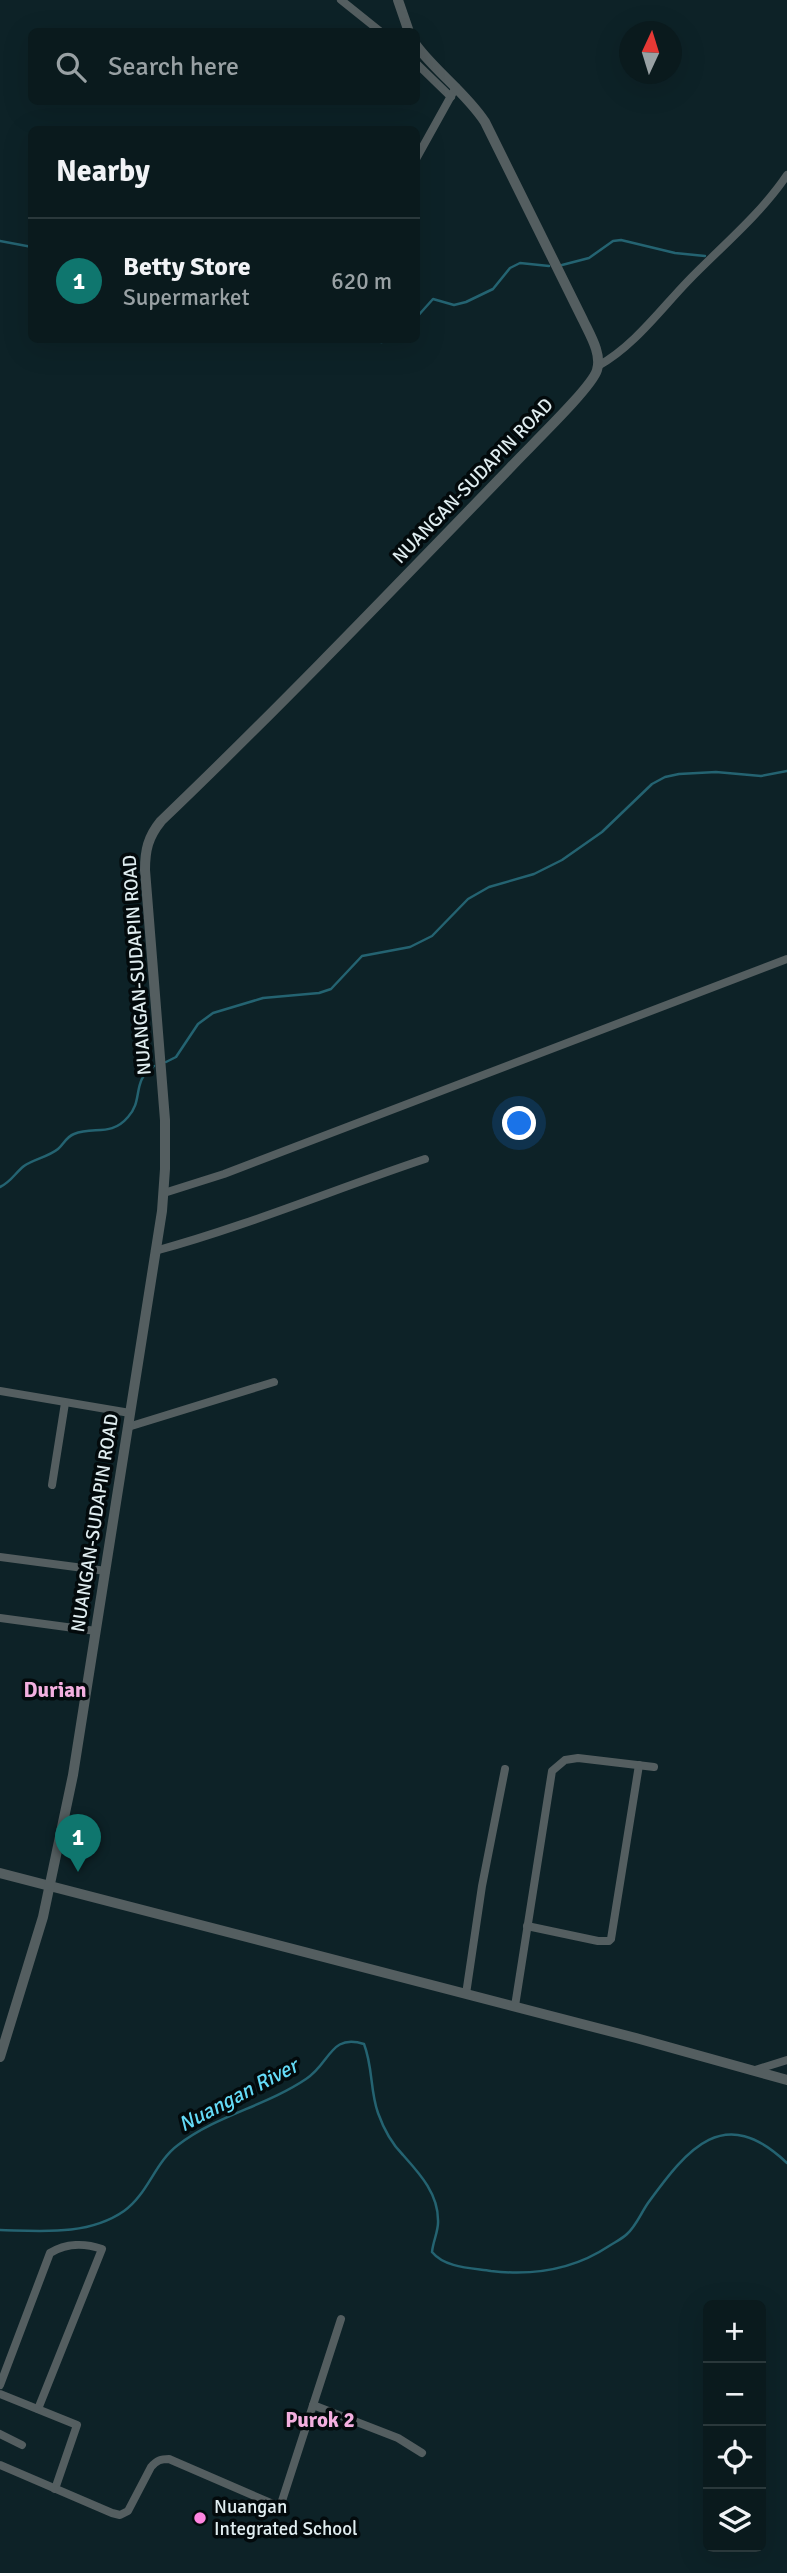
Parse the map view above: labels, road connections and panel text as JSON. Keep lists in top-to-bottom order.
{
  "streets": {
    "street": ["NUANGAN-SUDAPIN ROAD"]
  },
  "districts": ["Durian", "Purok 2"],
  "water": ["Nuangan River"],
  "places": ["Nuangan Integrated School"],
  "north": "top",
  "page": {
    "search": "Search here",
    "heading": "Nearby",
    "list": [
      {
        "mark": "1",
        "name": "Betty Store",
        "note": "Supermarket",
        "value": "620 m"
      }
    ],
    "pins": "1",
    "map_buttons": ["+", "−"]
  }
}
